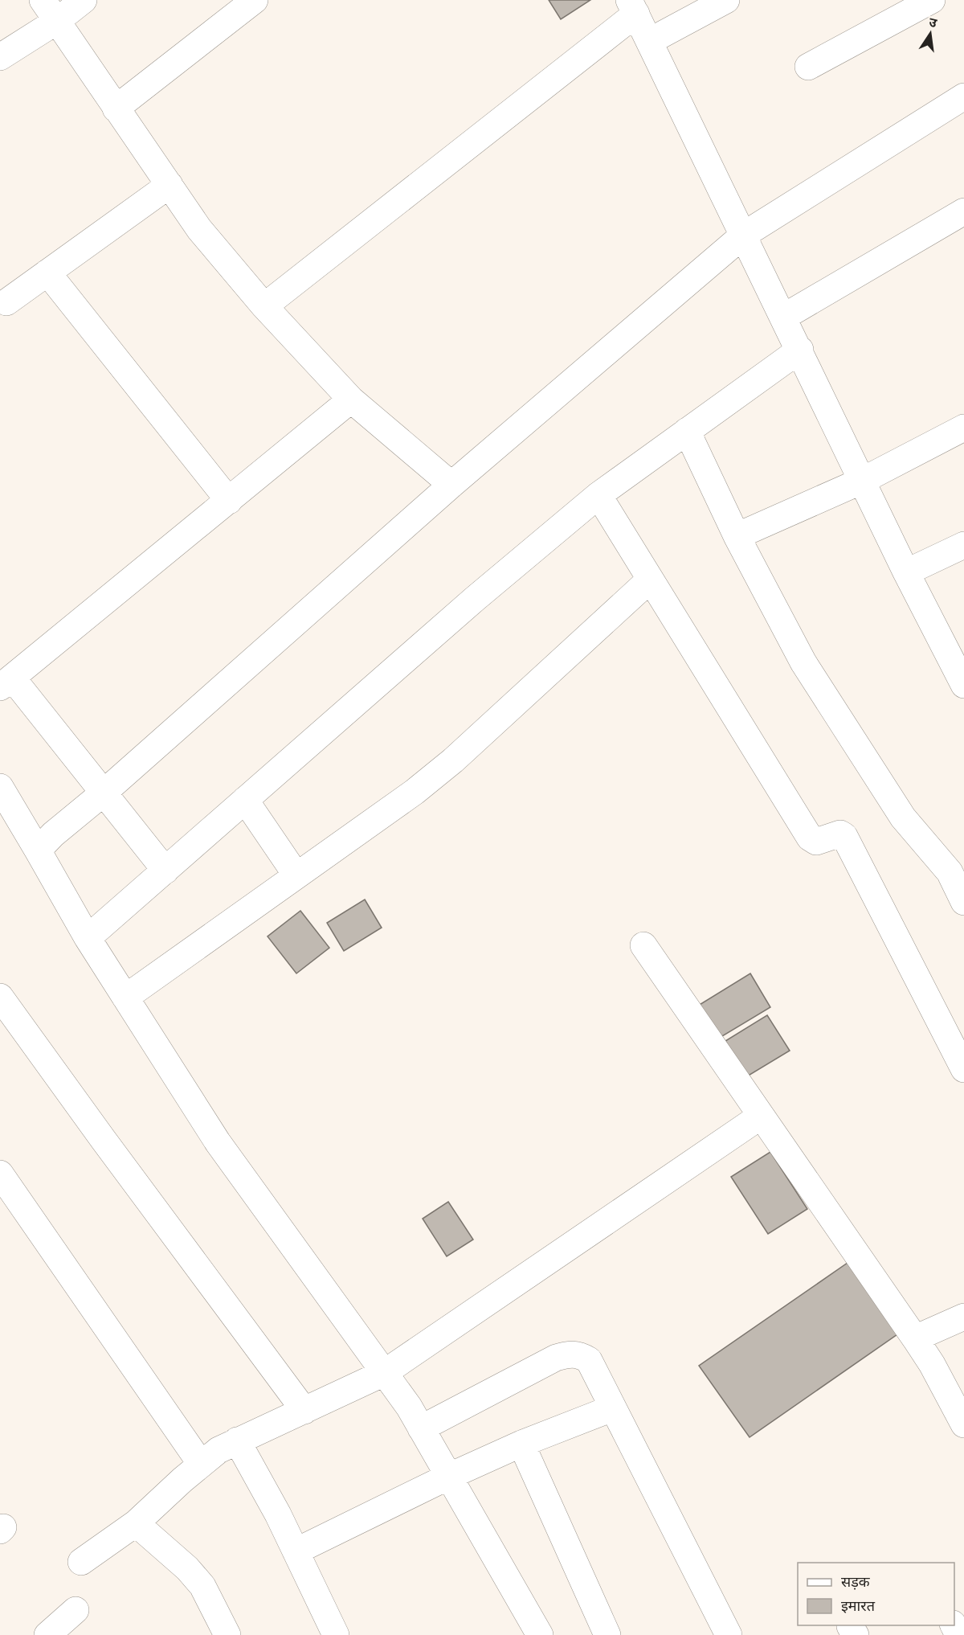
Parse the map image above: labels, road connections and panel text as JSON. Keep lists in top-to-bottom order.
{
  "legend": ["सड़क", "इमारत"],
  "north": "top"
}
